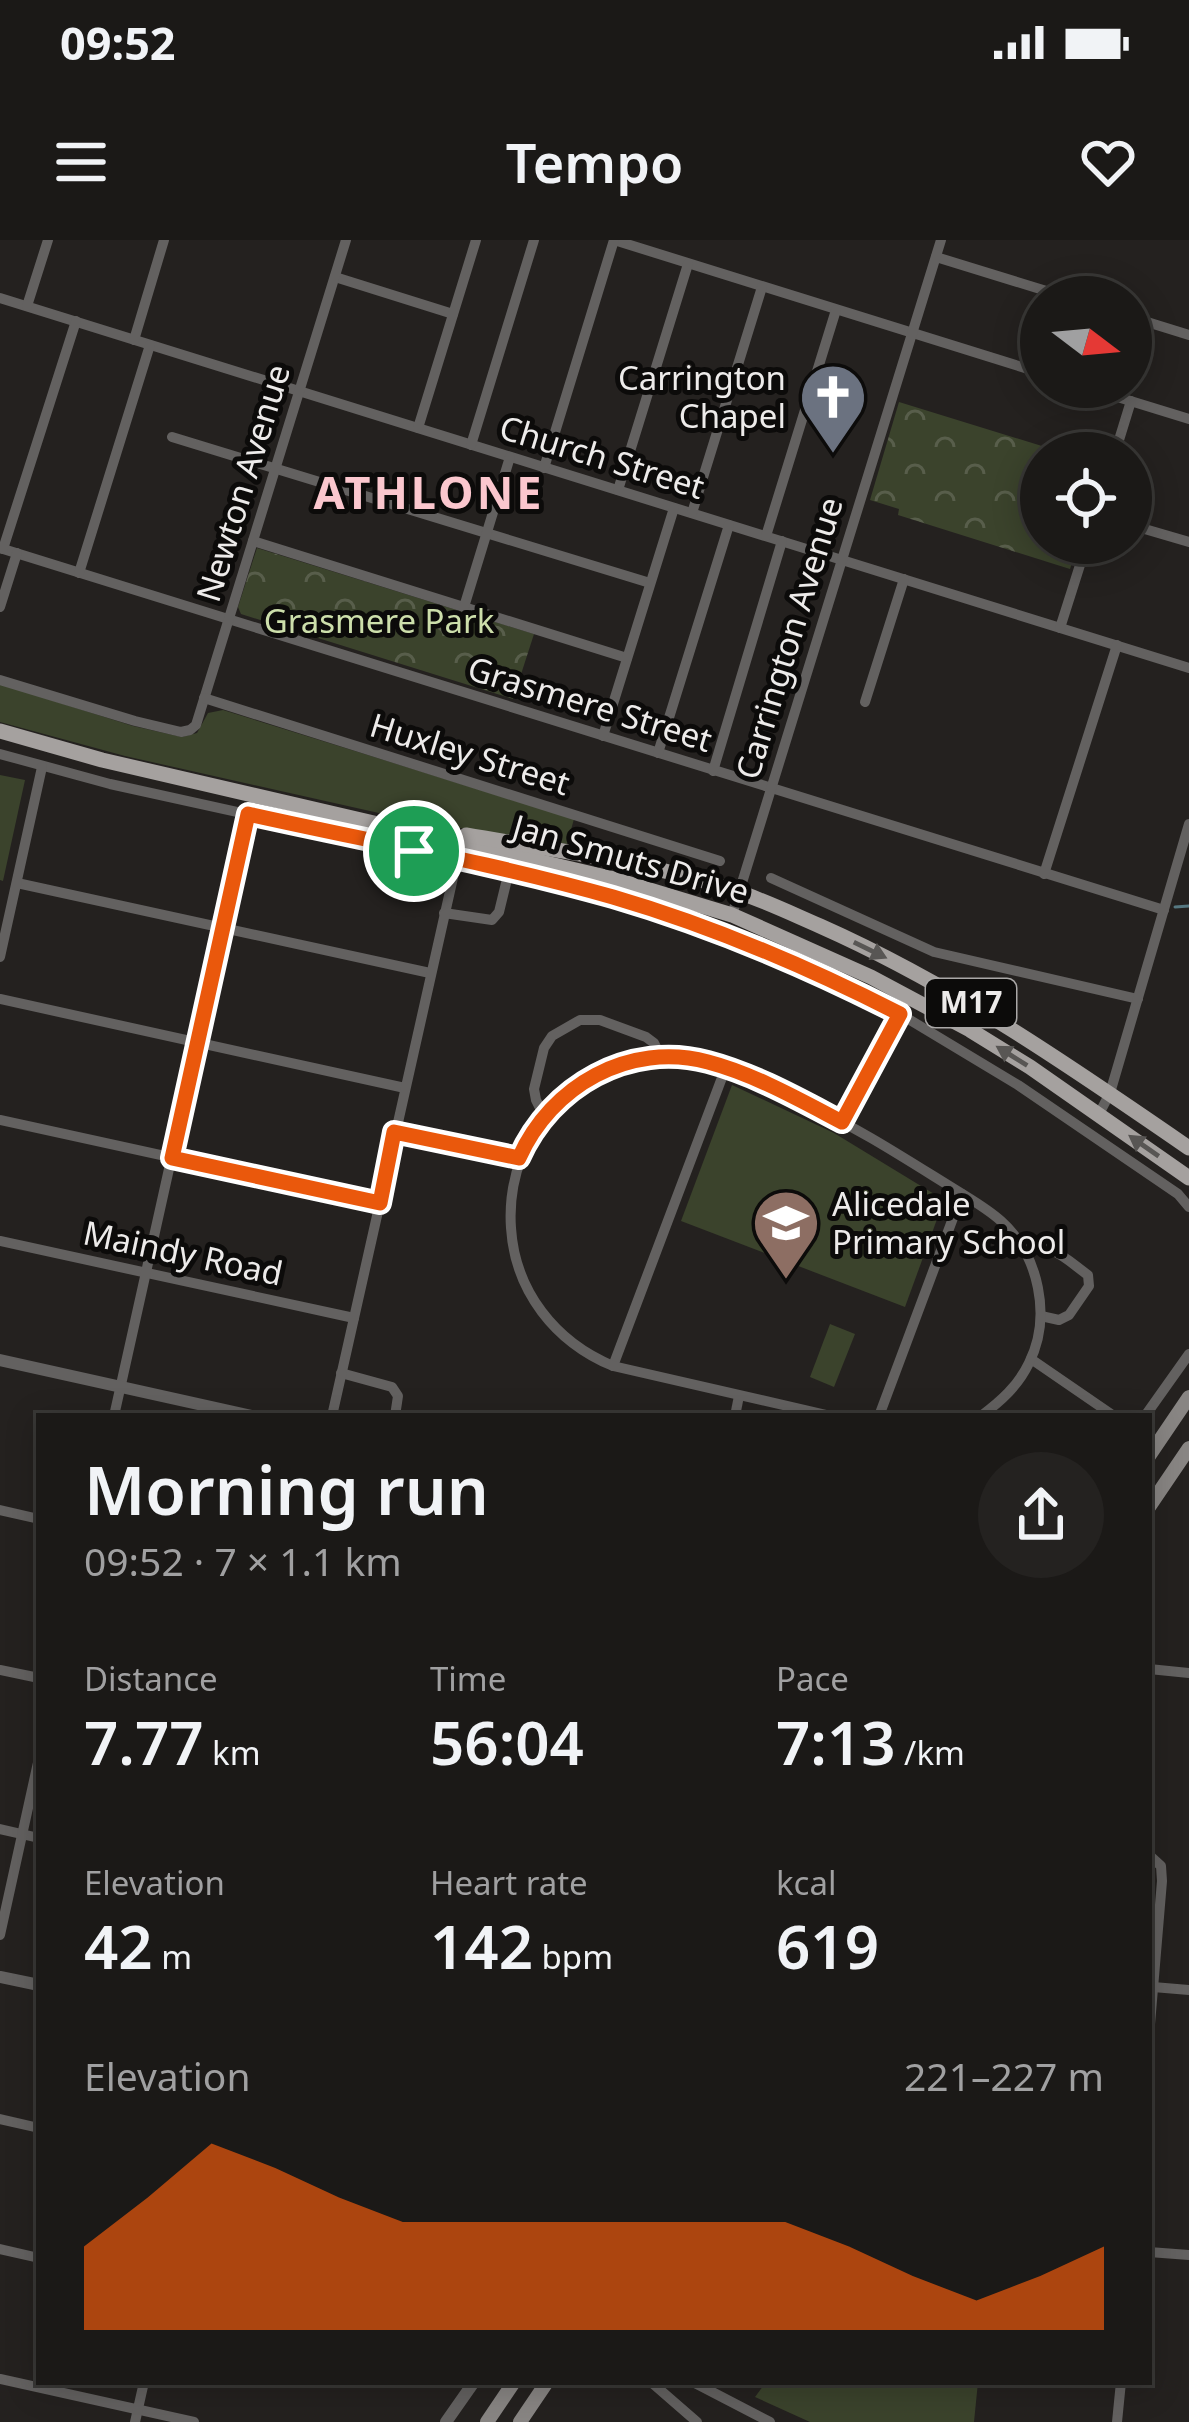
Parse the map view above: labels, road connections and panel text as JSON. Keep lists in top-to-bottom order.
{
  "streets": {
    "main road": ["Jan Smuts Drive", "M17"],
    "street": [
      "Church Street",
      "Newton Avenue",
      "Carrington Avenue",
      "Grasmere Street",
      "Huxley Street",
      "Maindy Road"
    ]
  },
  "crossings": [
    ["Church Street", "Newton Avenue"],
    ["Church Street", "Carrington Avenue"],
    ["Newton Avenue", "Grasmere Street"],
    ["Newton Avenue", "Huxley Street"],
    ["Carrington Avenue", "Grasmere Street"],
    ["Carrington Avenue", "Jan Smuts Drive"]
  ],
  "districts": ["ATHLONE"],
  "parks": ["Grasmere Park"],
  "places": {
    "church": ["Carrington Chapel"],
    "school or university": ["Alicedale Primary School"]
  },
  "north": "right",
  "page": {
    "status": "09:52",
    "header": "Tempo",
    "heading": ["Morning run", "09:52 · 7 × 1.1 km"],
    "stats": [
      ["Distance", "7.77 km"],
      ["Time", "56:04"],
      ["Pace", "7:13 /km"],
      ["Elevation", "42 m"],
      ["Heart rate", "142 bpm"],
      ["kcal", "619"]
    ],
    "chart": ["Elevation", "221–227 m"]
  }
}
